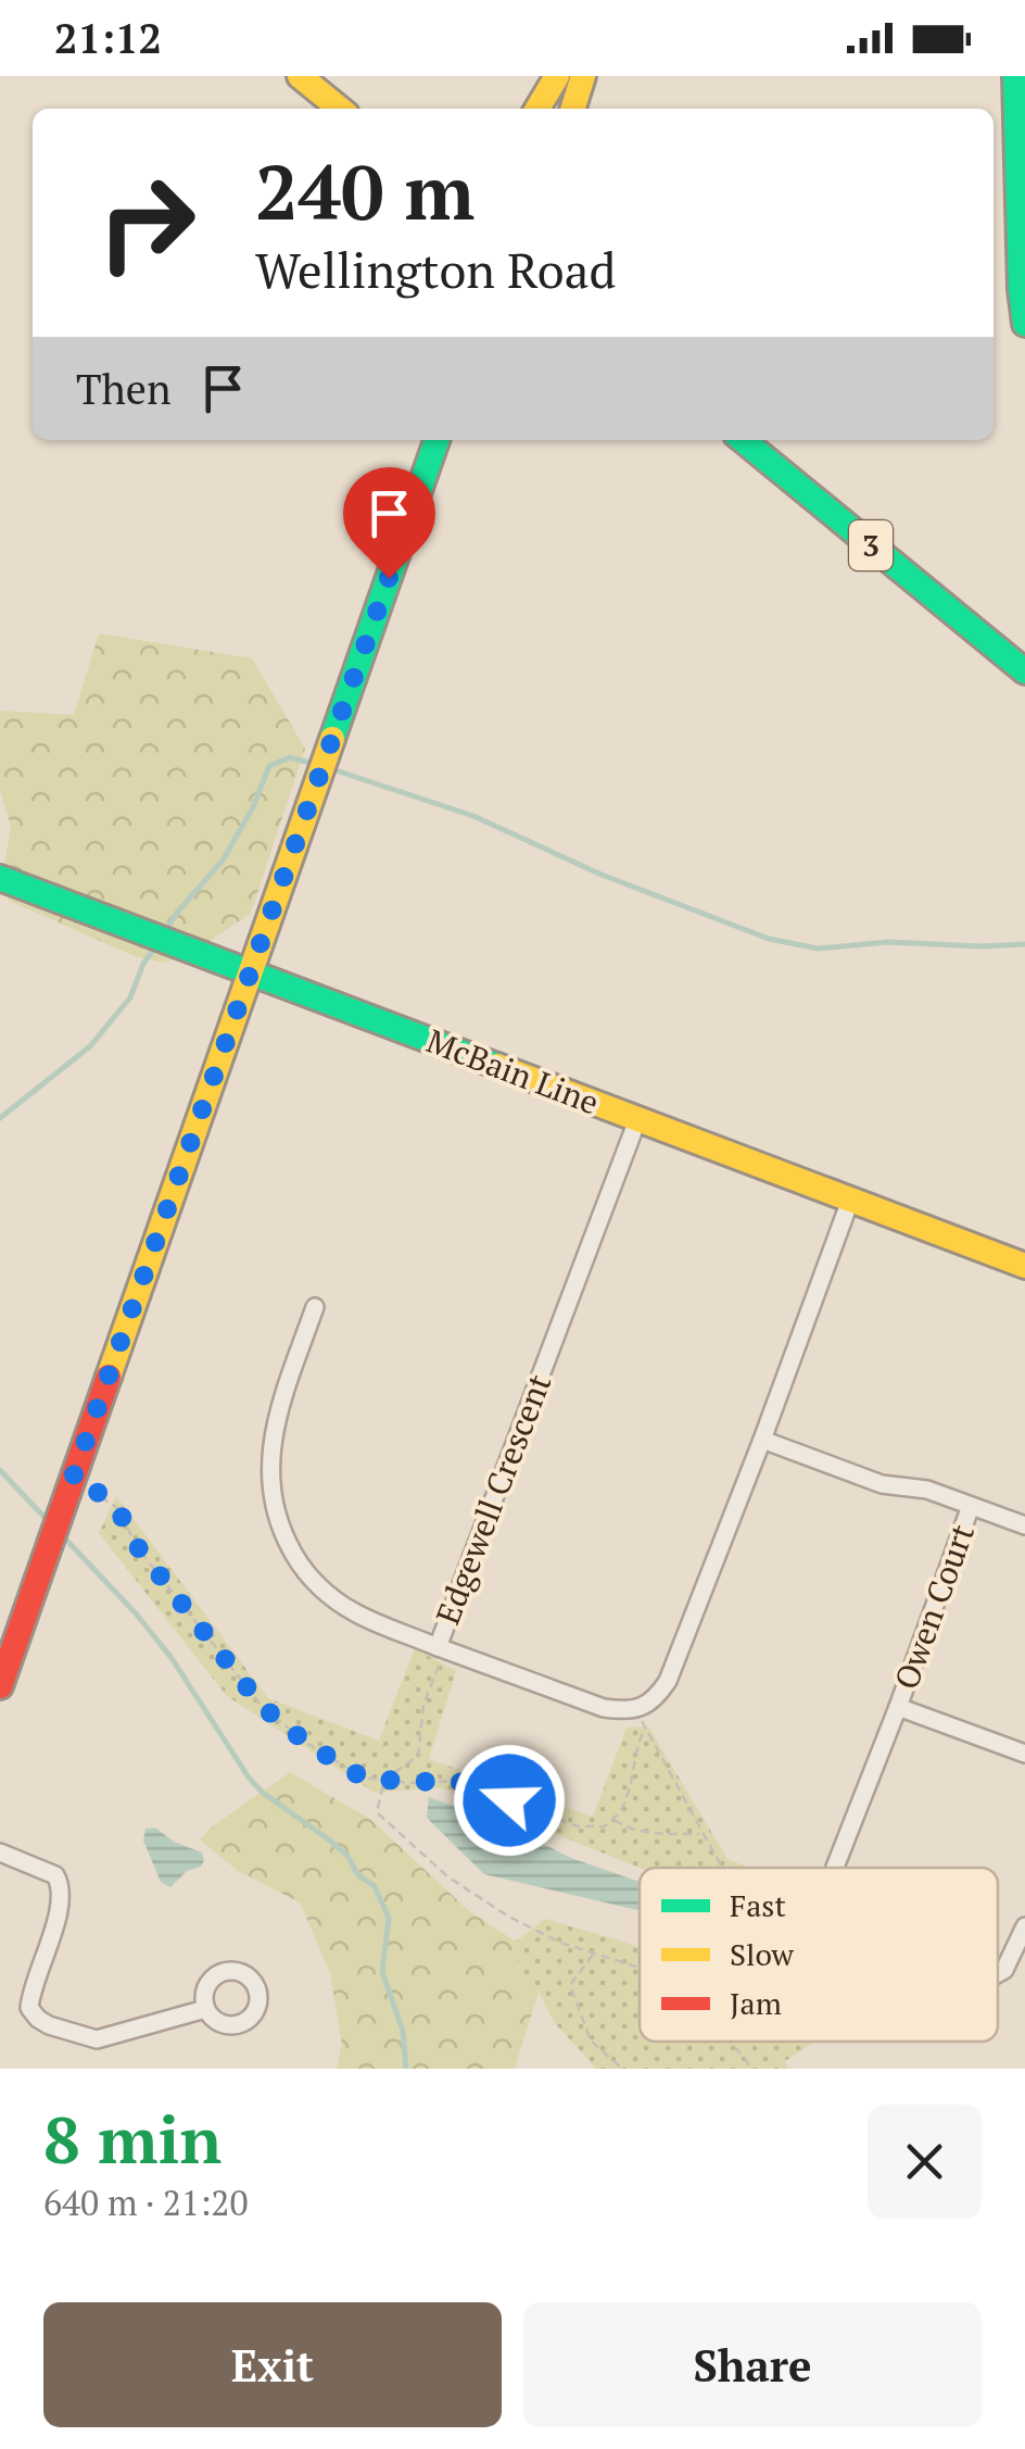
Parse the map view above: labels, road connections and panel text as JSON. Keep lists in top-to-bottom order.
{
  "streets": {
    "main road": ["3", "McBain Line"],
    "street": ["Edgewell Crescent", "Owen Court"]
  },
  "crossings": [
    ["McBain Line", "Edgewell Crescent"]
  ],
  "legend": ["Fast", "Slow", "Jam"],
  "page": {
    "status": "21:12",
    "turn": ["240 m", "Wellington Road"],
    "then": "Then",
    "heading": ["8 min", "640 m · 21:20"],
    "buttons": ["Exit", "Share"]
  }
}
